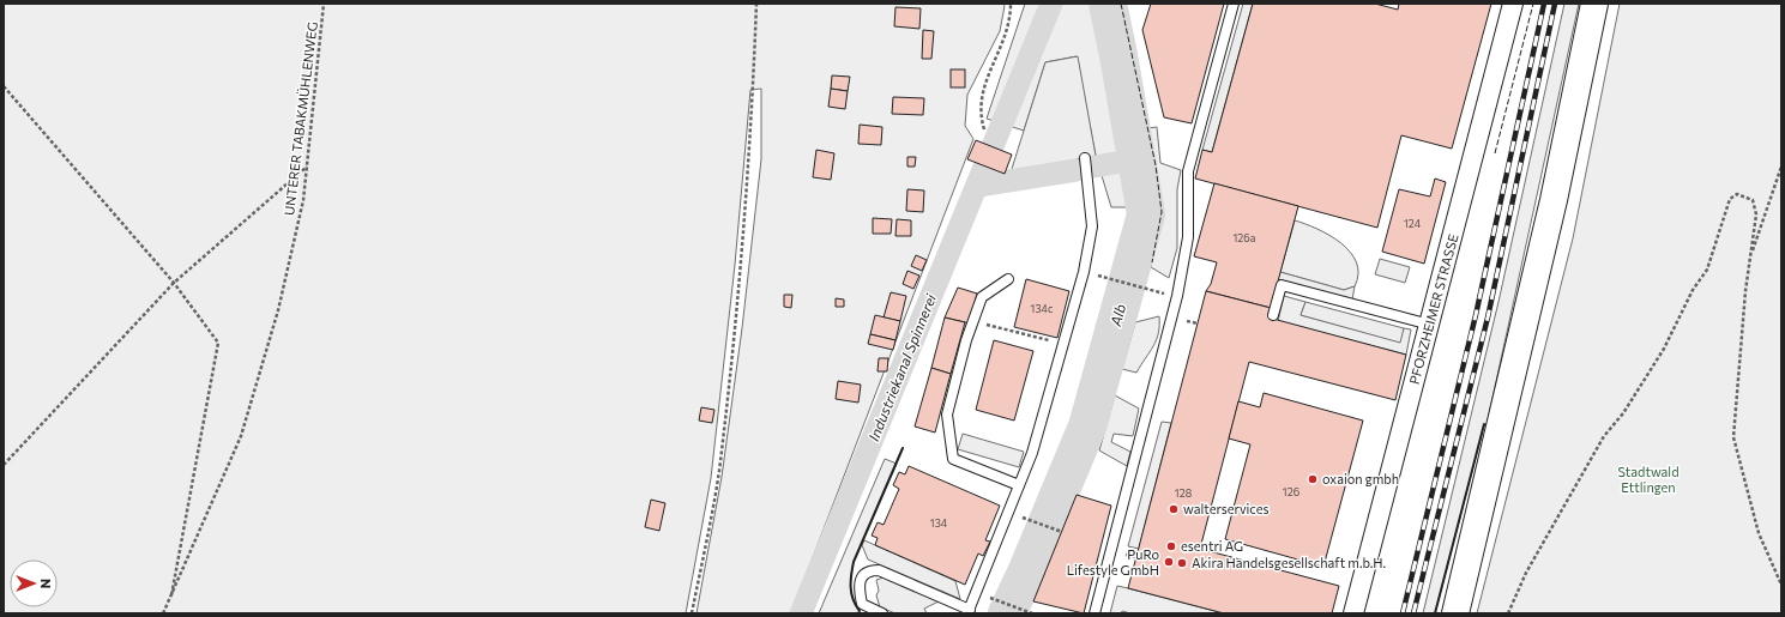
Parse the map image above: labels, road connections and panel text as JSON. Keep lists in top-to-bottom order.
{
  "streets": {
    "street": ["PFORZHEIMER STRASSE"],
    "path": ["UNTERER TABAKMÜHLENWEG"]
  },
  "water": ["Alb", "Industriekanal Spinnerei"],
  "parks": ["Stadtwald Ettlingen"],
  "places": [
    "oxaion gmbh",
    "walterservices",
    "esentri AG",
    "PuRo Lifestyle GmbH",
    "Akira Handelsgesellschaft m.b.H."
  ],
  "house_numbers": [
    "124",
    "126a",
    "134c",
    "126",
    "128",
    "134"
  ],
  "north": "right"
}
